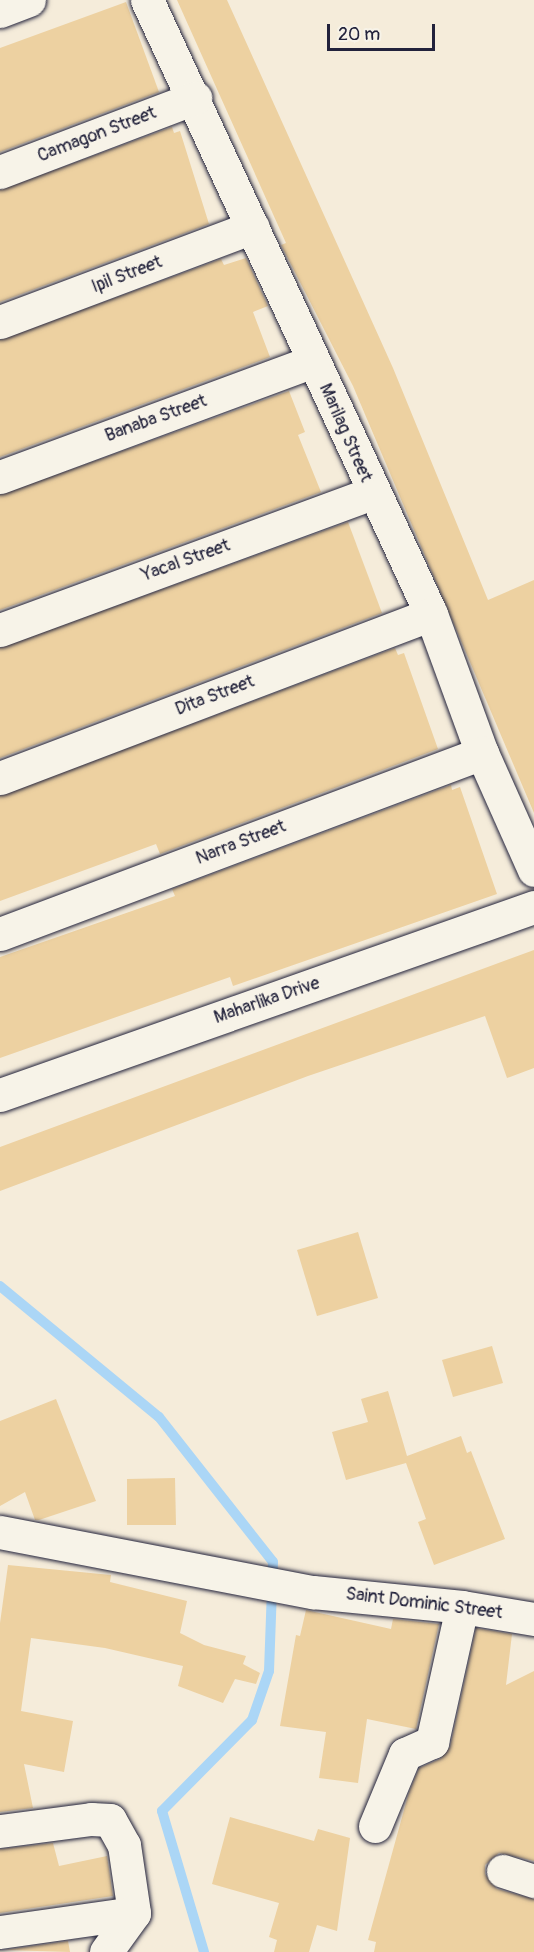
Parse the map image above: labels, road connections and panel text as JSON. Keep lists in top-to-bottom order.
{
  "streets": {
    "street": [
      "Camagon Street",
      "Ipil Street",
      "Banaba Street",
      "Marilag Street",
      "Yacal Street",
      "Dita Street",
      "Narra Street",
      "Maharlika Drive",
      "Saint Dominic Street"
    ]
  },
  "crossings": [
    ["Camagon Street", "Marilag Street"],
    ["Ipil Street", "Marilag Street"],
    ["Banaba Street", "Marilag Street"],
    ["Marilag Street", "Yacal Street"],
    ["Marilag Street", "Dita Street"],
    ["Marilag Street", "Narra Street"]
  ],
  "scale_bar": "20 m"
}
